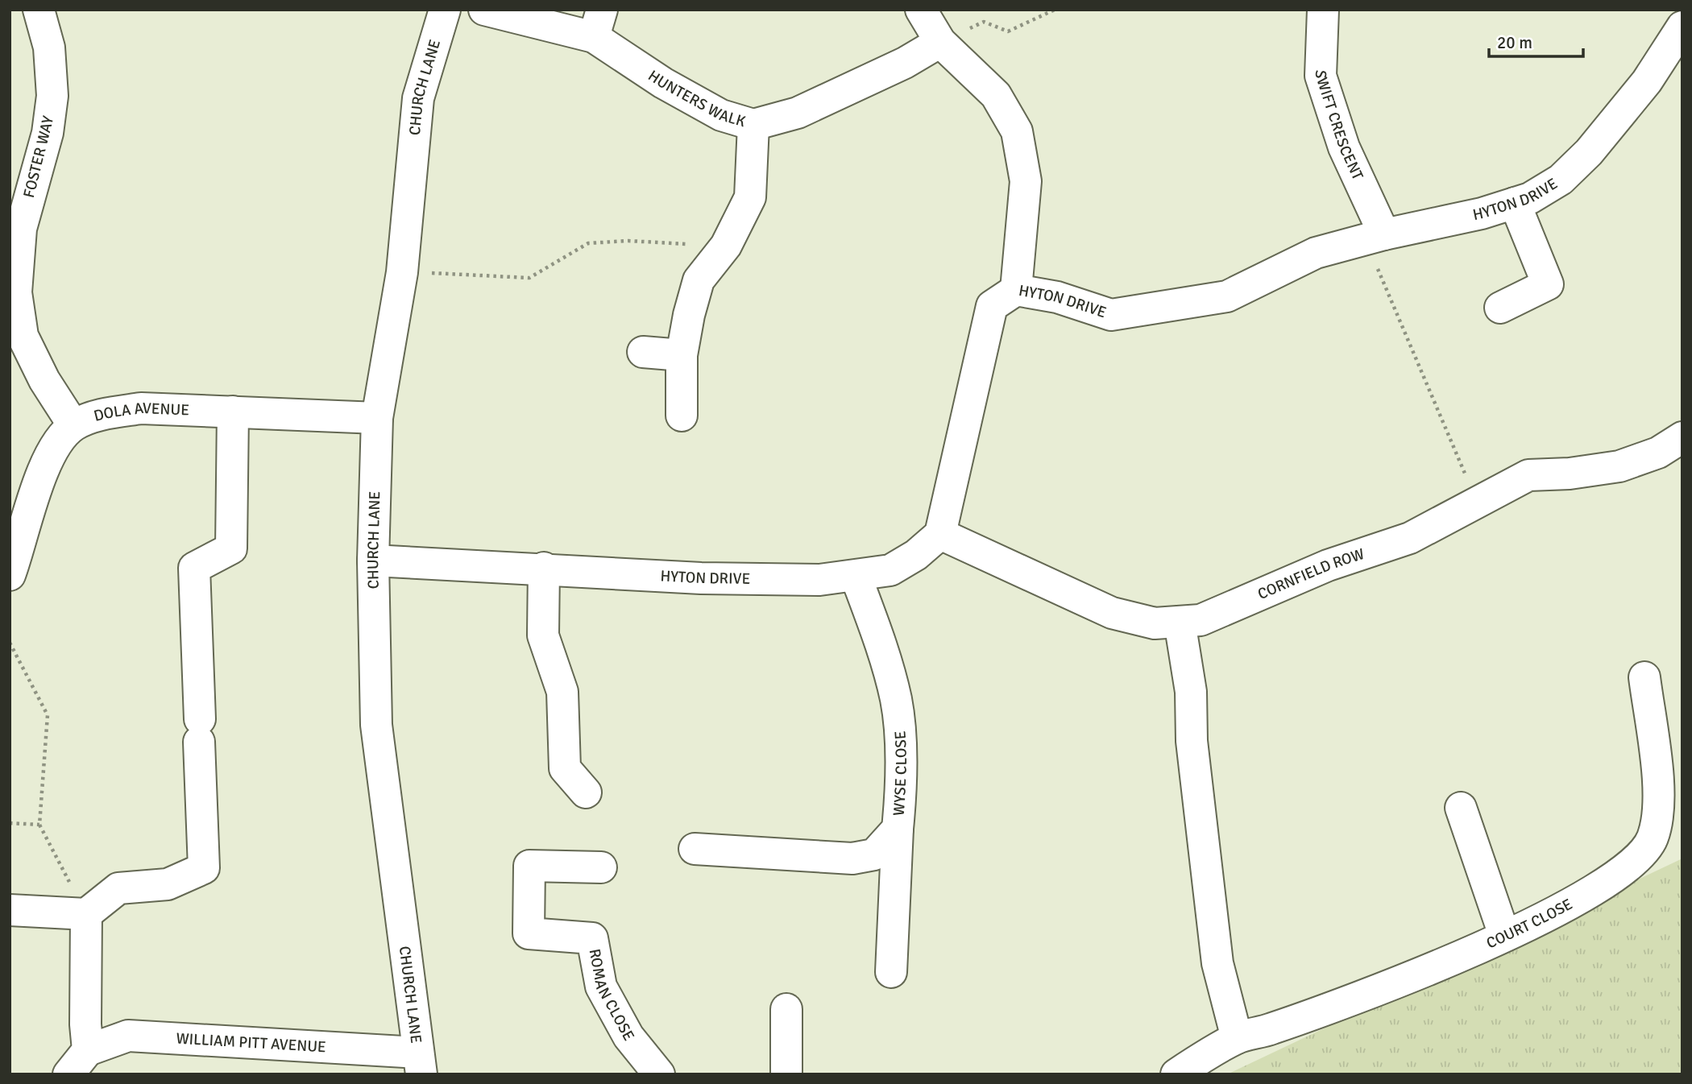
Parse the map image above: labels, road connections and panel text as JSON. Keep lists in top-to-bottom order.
{
  "streets": {
    "street": [
      "CHURCH LANE",
      "HUNTERS WALK",
      "SWIFT CRESCENT",
      "FOSTER WAY",
      "HYTON DRIVE",
      "DOLA AVENUE",
      "CORNFIELD ROW",
      "WYSE CLOSE",
      "COURT CLOSE",
      "ROMAN CLOSE",
      "WILLIAM PITT AVENUE"
    ]
  },
  "crossings": [
    ["CHURCH LANE", "HYTON DRIVE"],
    ["CHURCH LANE", "DOLA AVENUE"],
    ["CHURCH LANE", "WILLIAM PITT AVENUE"],
    ["SWIFT CRESCENT", "HYTON DRIVE"],
    ["FOSTER WAY", "DOLA AVENUE"],
    ["HYTON DRIVE", "CORNFIELD ROW"],
    ["HYTON DRIVE", "WYSE CLOSE"]
  ],
  "scale_bar": "20 m"
}
